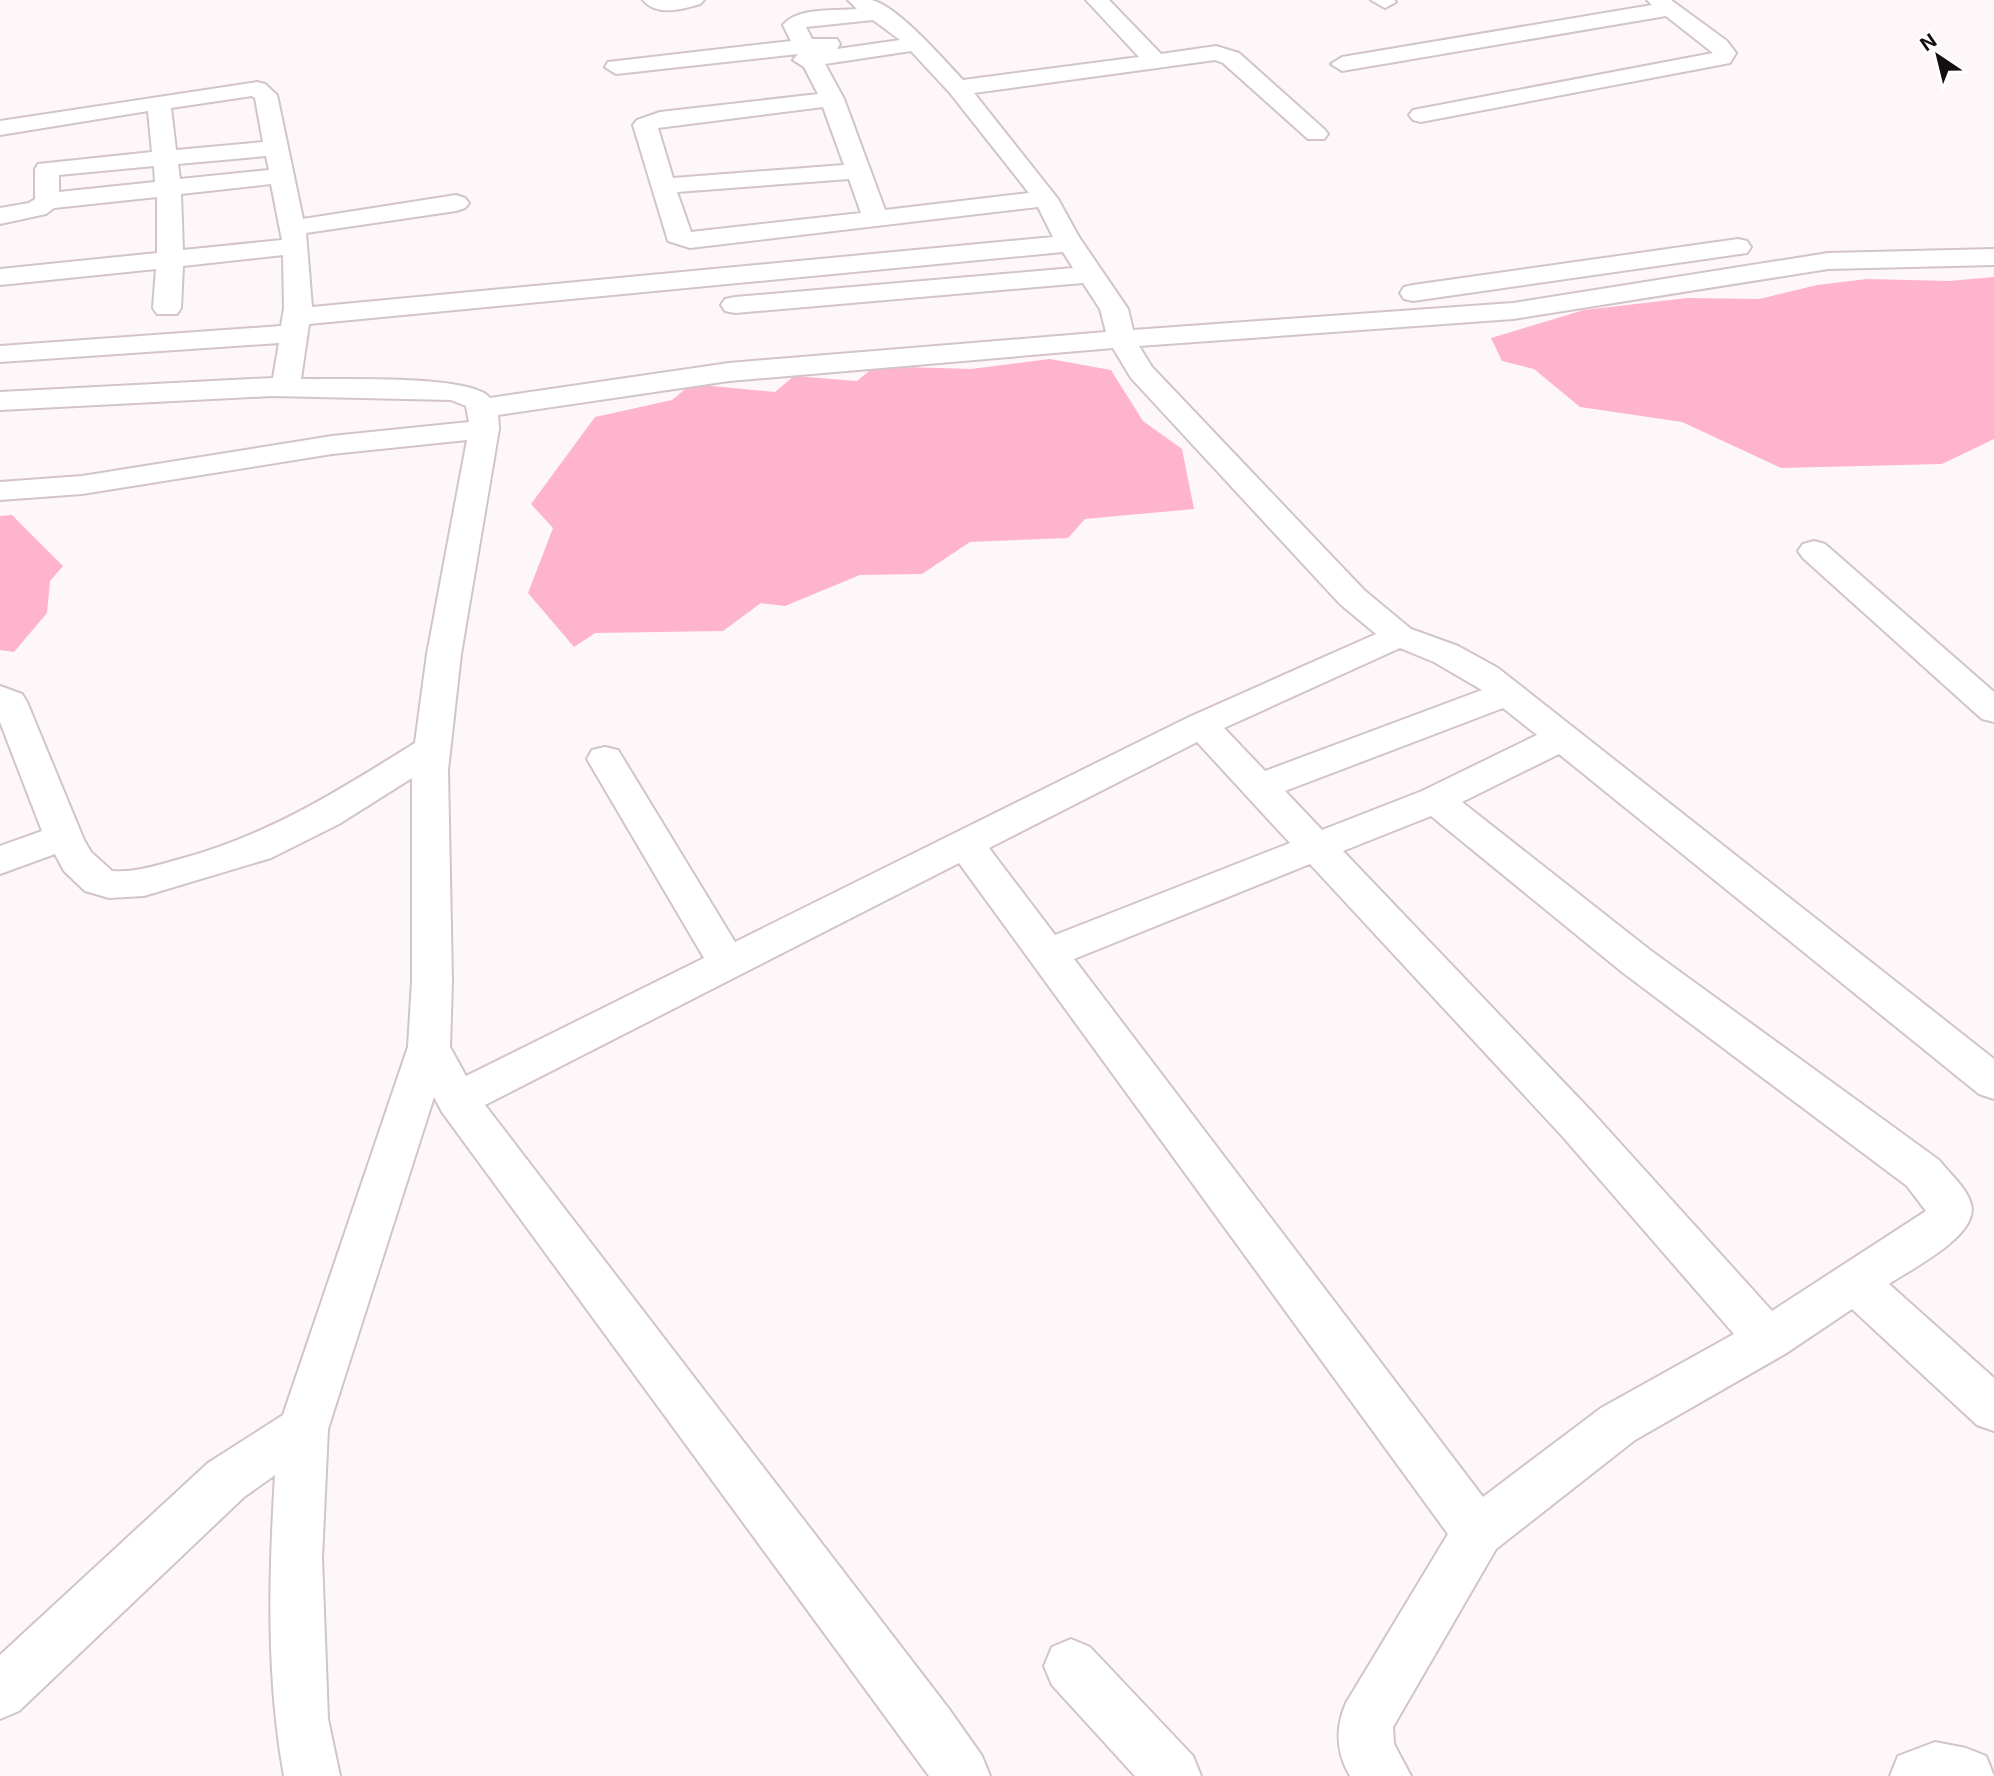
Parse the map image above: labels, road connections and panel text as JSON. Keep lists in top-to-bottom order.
{
  "north": "top left"
}
